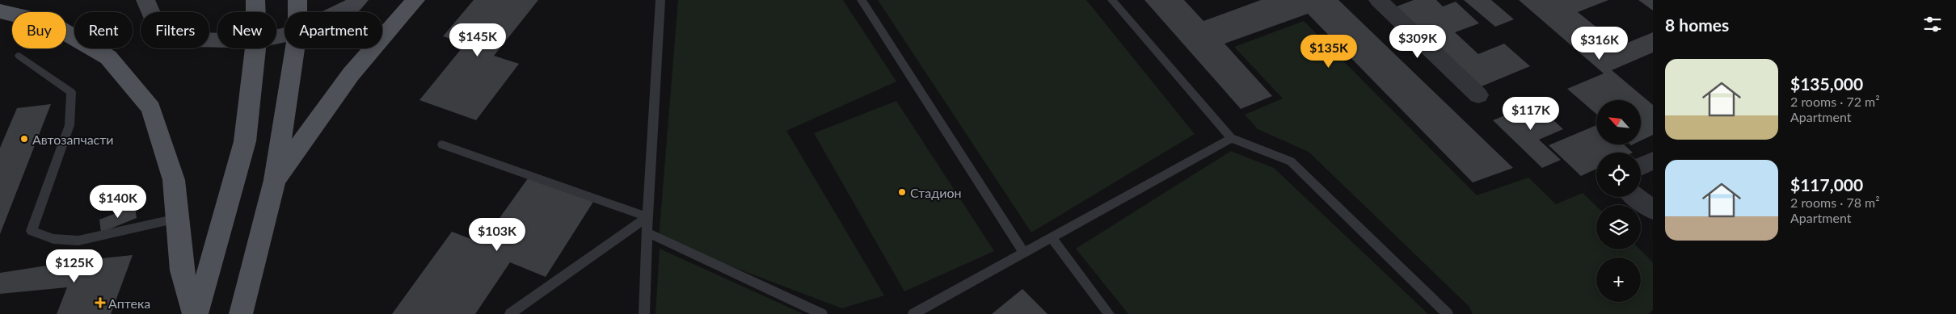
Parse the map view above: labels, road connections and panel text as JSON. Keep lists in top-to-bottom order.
{
  "places": {
    "other": ["Автозапчасти", "Стадион"],
    "health": ["Аптека"]
  },
  "north": "top left",
  "page": {
    "heading": "8 homes",
    "chip": [
      "Buy",
      "Rent",
      "Filters",
      "New",
      "Apartment"
    ],
    "price": [
      "$145K",
      "$309K",
      "$316K",
      "$135K",
      "$117K",
      "$140K",
      "$103K",
      "$125K"
    ],
    "list": [
      {
        "name": "$135,000",
        "note": "2 rooms · 72 m² · Apartment"
      },
      {
        "name": "$117,000",
        "note": "2 rooms · 78 m² · Apartment"
      }
    ],
    "map_buttons": "+"
  }
}
